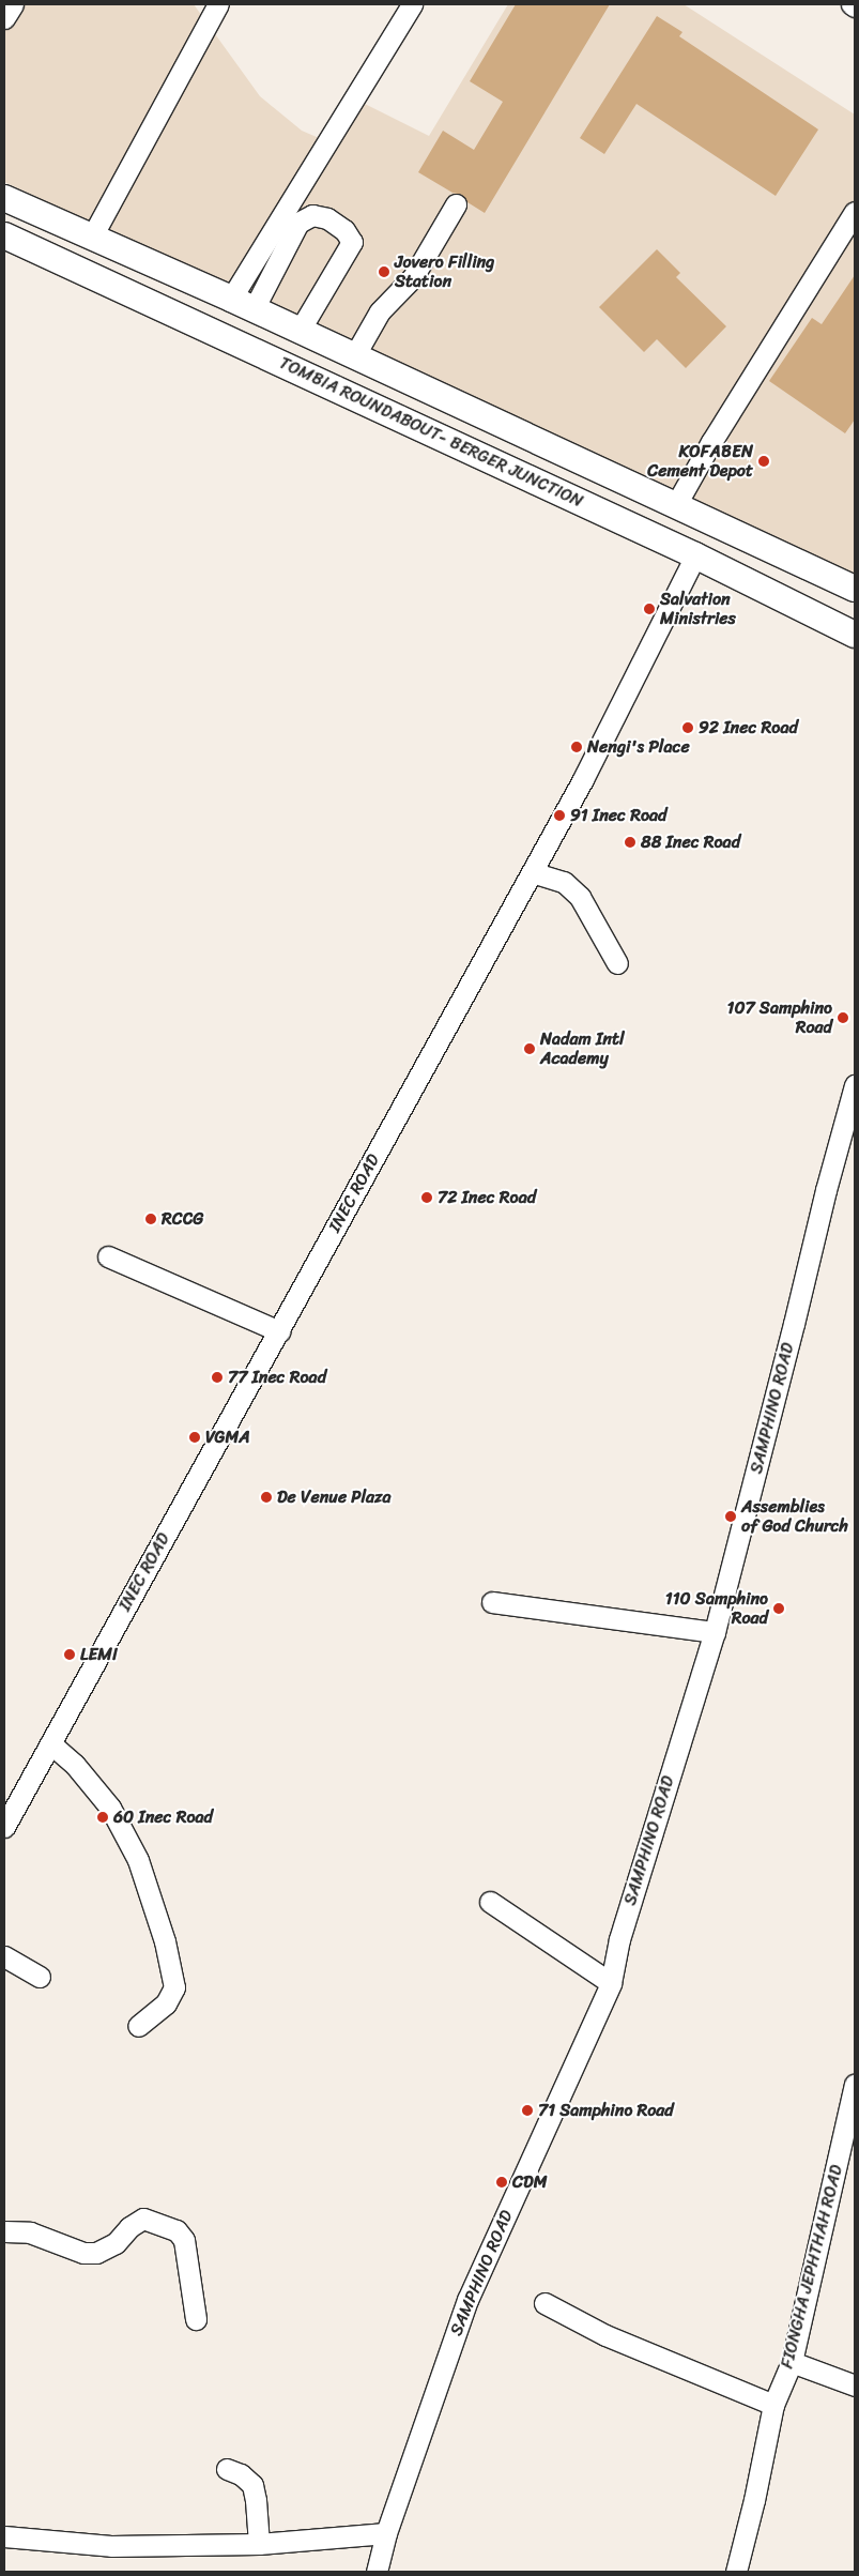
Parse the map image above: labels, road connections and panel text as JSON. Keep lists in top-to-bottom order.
{
  "streets": {
    "main road": ["TOMBIA ROUNDABOUT- BERGER JUNCTION"],
    "street": ["INEC ROAD", "SAMPHINO ROAD", "FIONGHA JEPHTHAH ROAD"]
  },
  "crossings": [
    ["TOMBIA ROUNDABOUT- BERGER JUNCTION", "INEC ROAD"]
  ],
  "places": [
    "Jovero Filling Station",
    "KOFABEN Cement Depot",
    "Salvation Ministries",
    "92 Inec Road",
    "Nengi's Place",
    "91 Inec Road",
    "88 Inec Road",
    "107 Samphino Road",
    "Nadam Intl Academy",
    "72 Inec Road",
    "RCCG",
    "77 Inec Road",
    "VGMA",
    "De Venue Plaza",
    "Assemblies of God Church",
    "110 Samphino Road",
    "LEMI",
    "60 Inec Road",
    "71 Samphino Road",
    "CDM"
  ]
}
